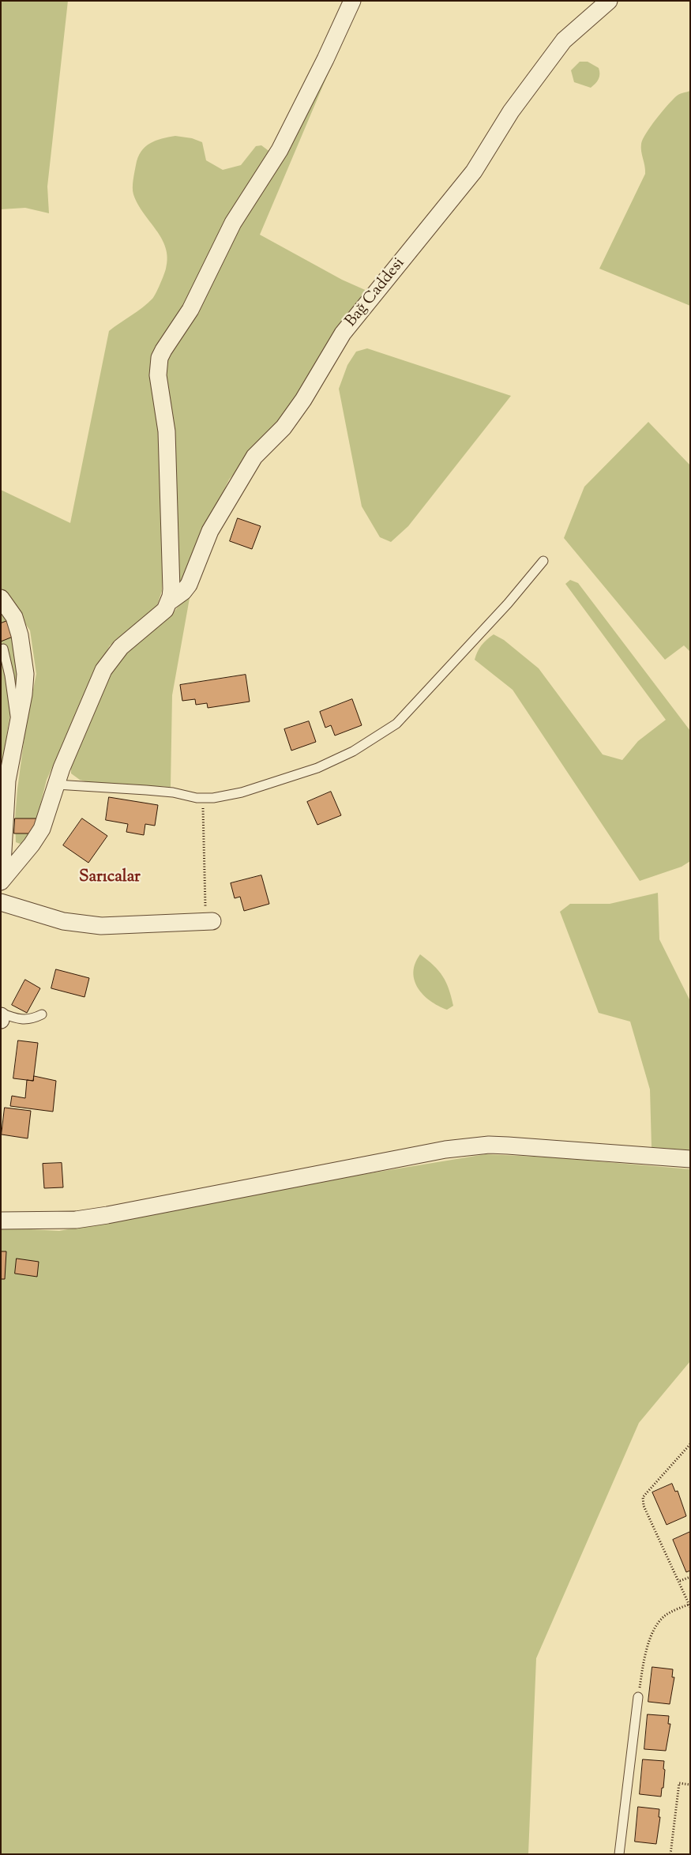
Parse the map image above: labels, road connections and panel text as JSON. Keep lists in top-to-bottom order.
{
  "streets": {
    "street": ["Bağ Caddesi"]
  },
  "districts": ["Sarıcalar"]
}
